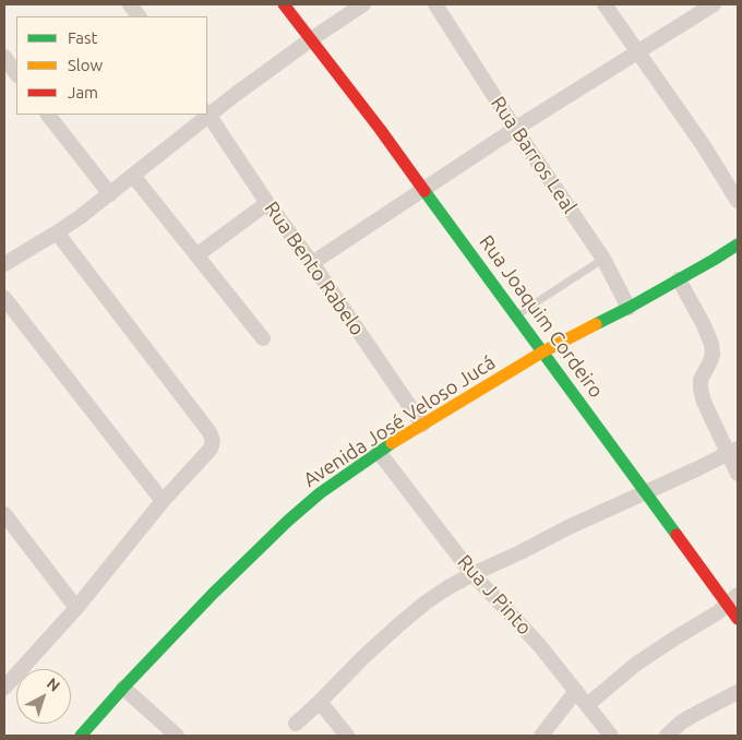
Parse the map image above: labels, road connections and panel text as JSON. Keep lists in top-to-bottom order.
{
  "streets": {
    "main road": ["Rua Joaquim Cordeiro", "Avenida José Veloso Jucá"],
    "street": ["Rua Barros Leal", "Rua Bento Rabelo", "Rua J Pinto"]
  },
  "crossings": [
    ["Rua Barros Leal", "Avenida José Veloso Jucá"],
    ["Rua Bento Rabelo", "Avenida José Veloso Jucá"],
    ["Rua Joaquim Cordeiro", "Avenida José Veloso Jucá"],
    ["Avenida José Veloso Jucá", "Rua J Pinto"]
  ],
  "legend": ["Fast", "Slow", "Jam"],
  "north": "top right"
}
